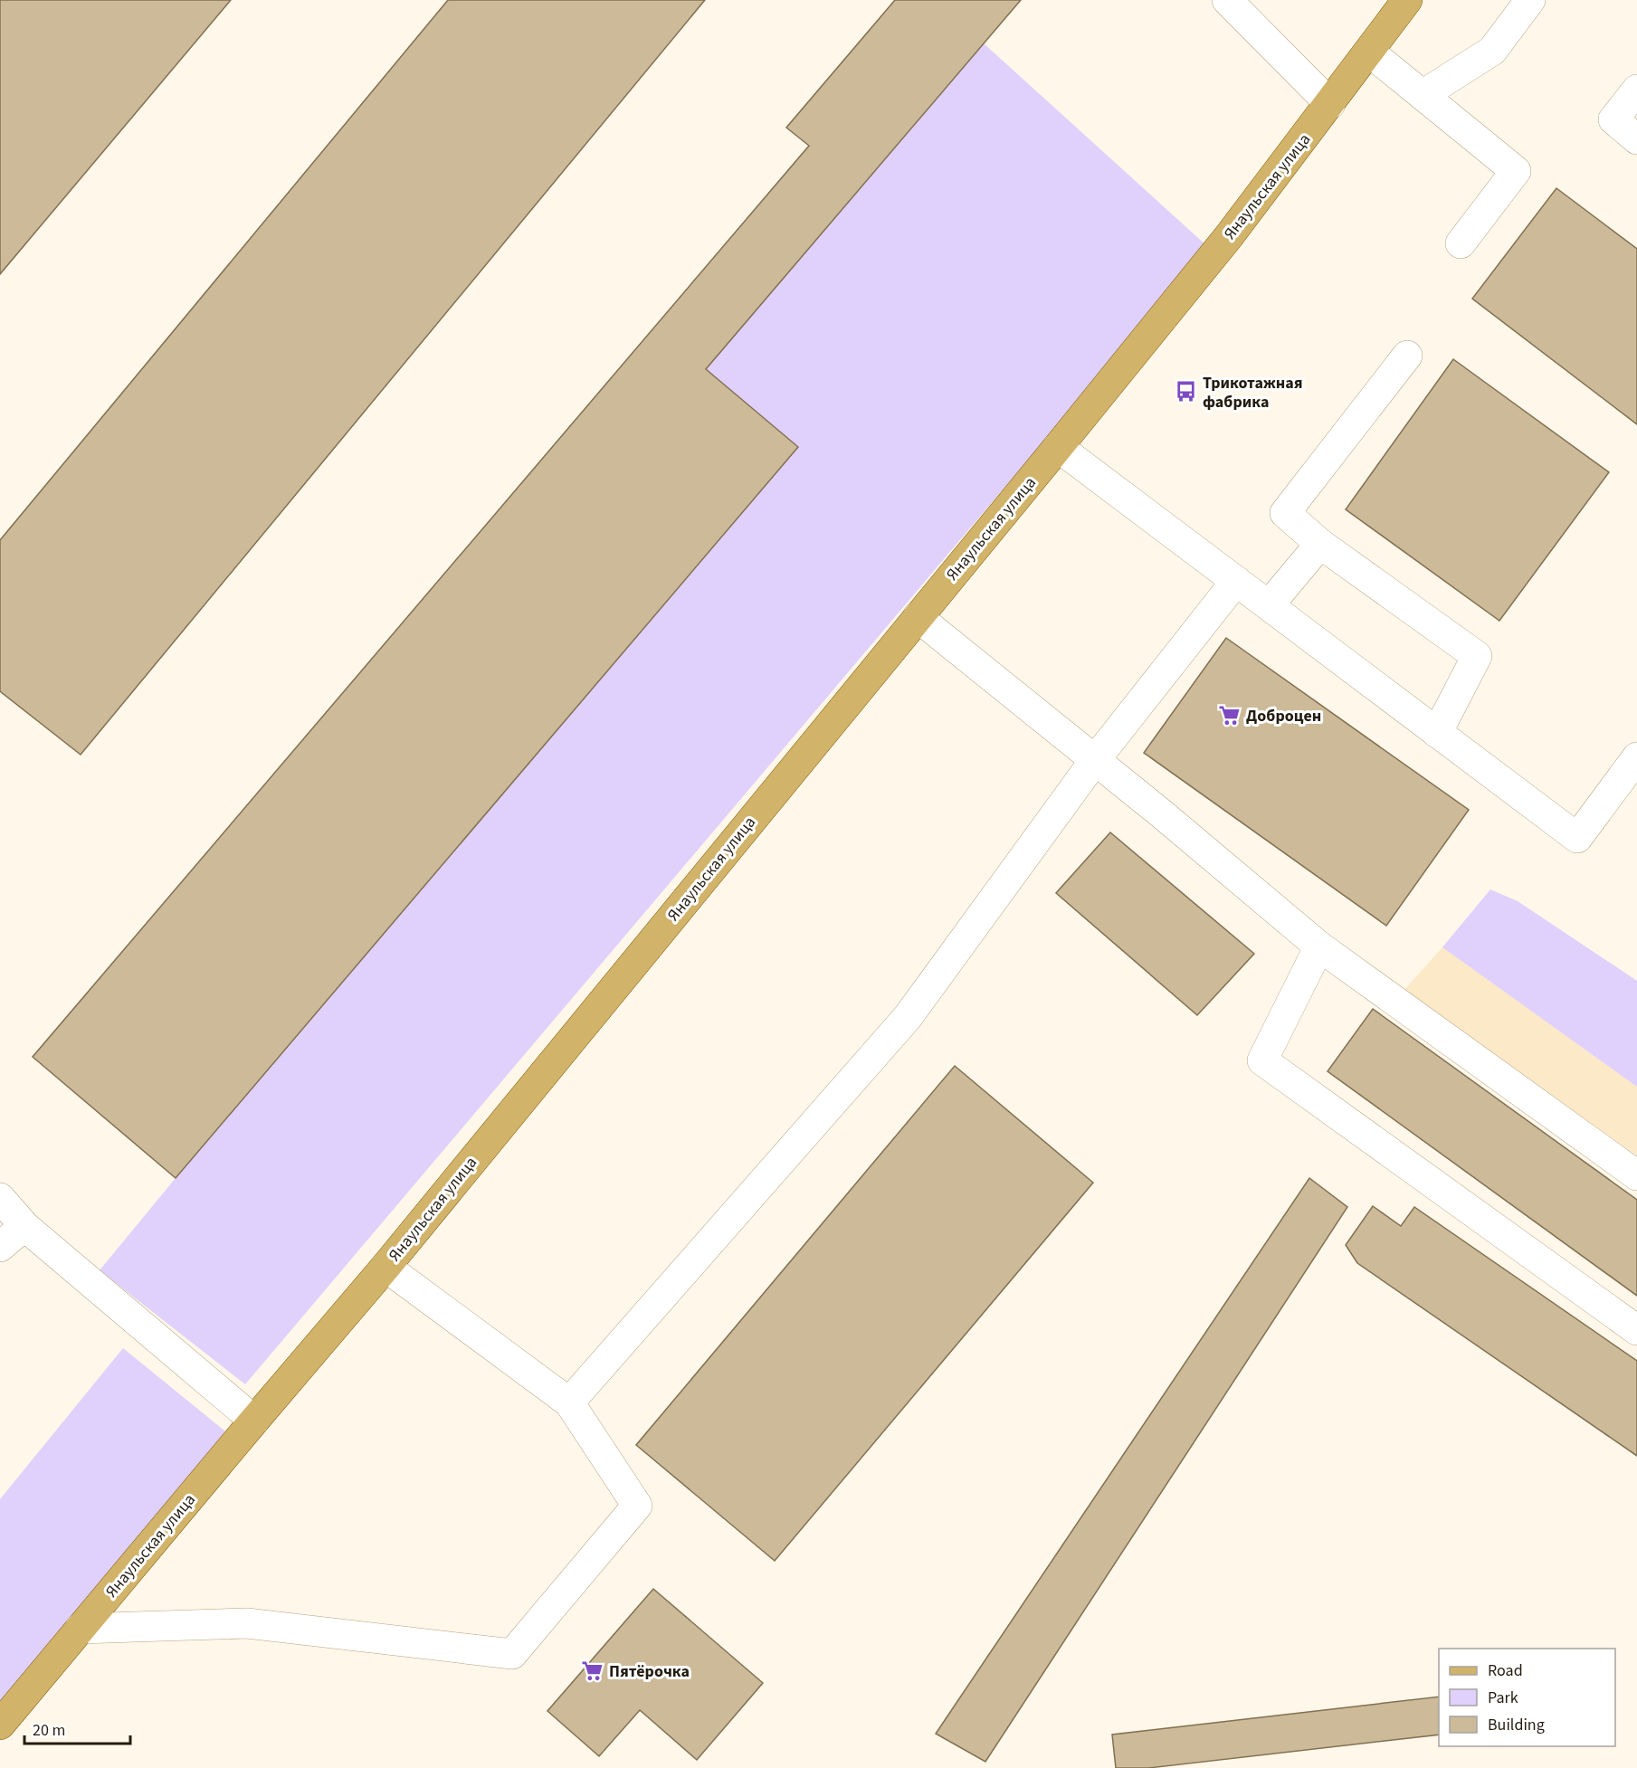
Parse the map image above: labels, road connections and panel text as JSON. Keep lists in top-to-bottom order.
{
  "streets": {
    "main road": ["Янаульская улица"]
  },
  "places": {
    "bus stop": ["Трикотажная фабрика"],
    "supermarket": ["Доброцен", "Пятёрочка"]
  },
  "legend": ["Road", "Park", "Building"],
  "scale_bar": "20 m"
}
